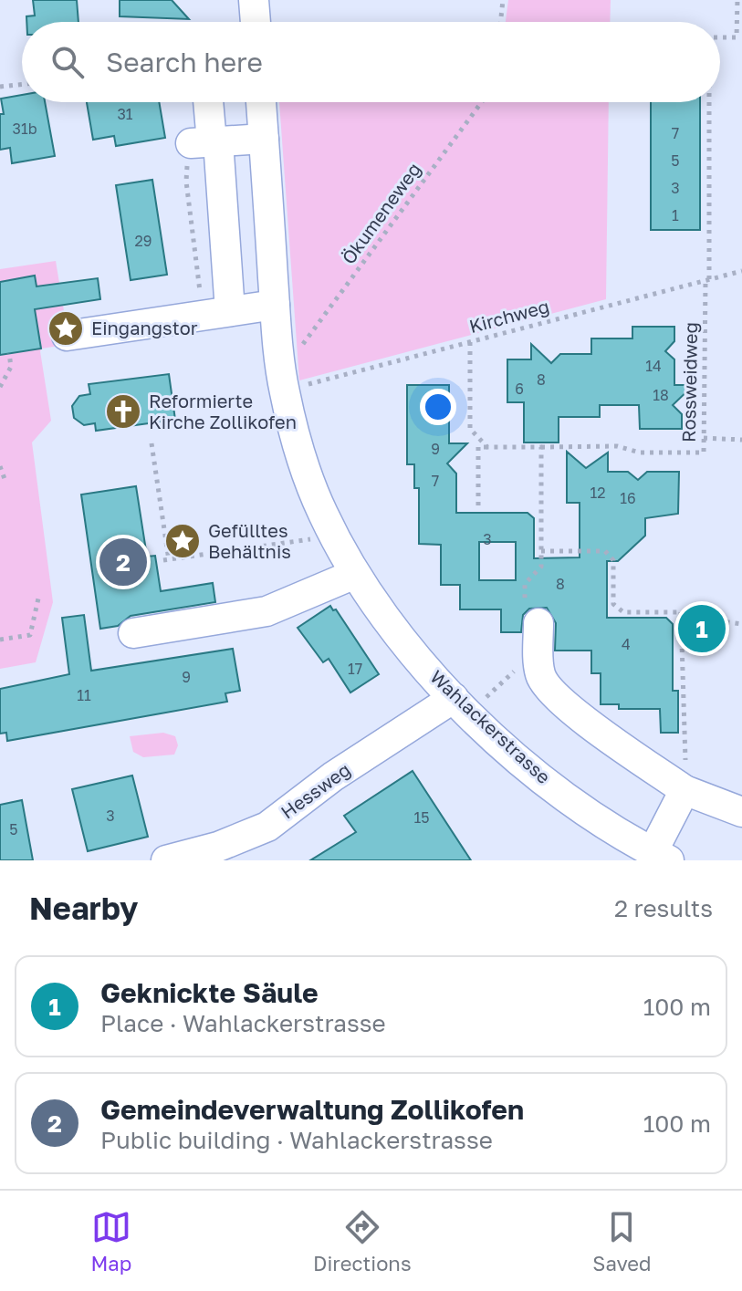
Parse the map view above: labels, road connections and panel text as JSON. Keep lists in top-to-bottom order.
{
  "streets": {
    "street": ["Wahlackerstrasse", "Hessweg"],
    "path": ["Ökumeneweg", "Kirchweg", "Rossweidweg"]
  },
  "crossings": [
    ["Kirchweg", "Rossweidweg"],
    ["Kirchweg", "Wahlackerstrasse"],
    ["Wahlackerstrasse", "Hessweg"]
  ],
  "places": {
    "place": ["Eingangstor", "Gefülltes Behältnis"],
    "church": ["Reformierte Kirche Zollikofen"]
  },
  "house_numbers": [
    "31",
    "31b",
    "7",
    "5",
    "3",
    "1",
    "29",
    "14",
    "8",
    "6",
    "18",
    "9",
    "7",
    "12",
    "16",
    "3",
    "8",
    "4",
    "17",
    "9",
    "11",
    "3",
    "15",
    "5"
  ],
  "page": {
    "search": "Search here",
    "pins": ["2", "1"],
    "heading": ["Nearby", "2 results"],
    "list": [
      {
        "mark": "1",
        "name": "Geknickte Säule",
        "note": "Place · Wahlackerstrasse",
        "value": "100 m"
      },
      {
        "mark": "2",
        "name": "Gemeindeverwaltung Zollikofen",
        "note": "Public building · Wahlackerstrasse",
        "value": "100 m"
      }
    ],
    "nav": ["Map", "Directions", "Saved"]
  }
}
